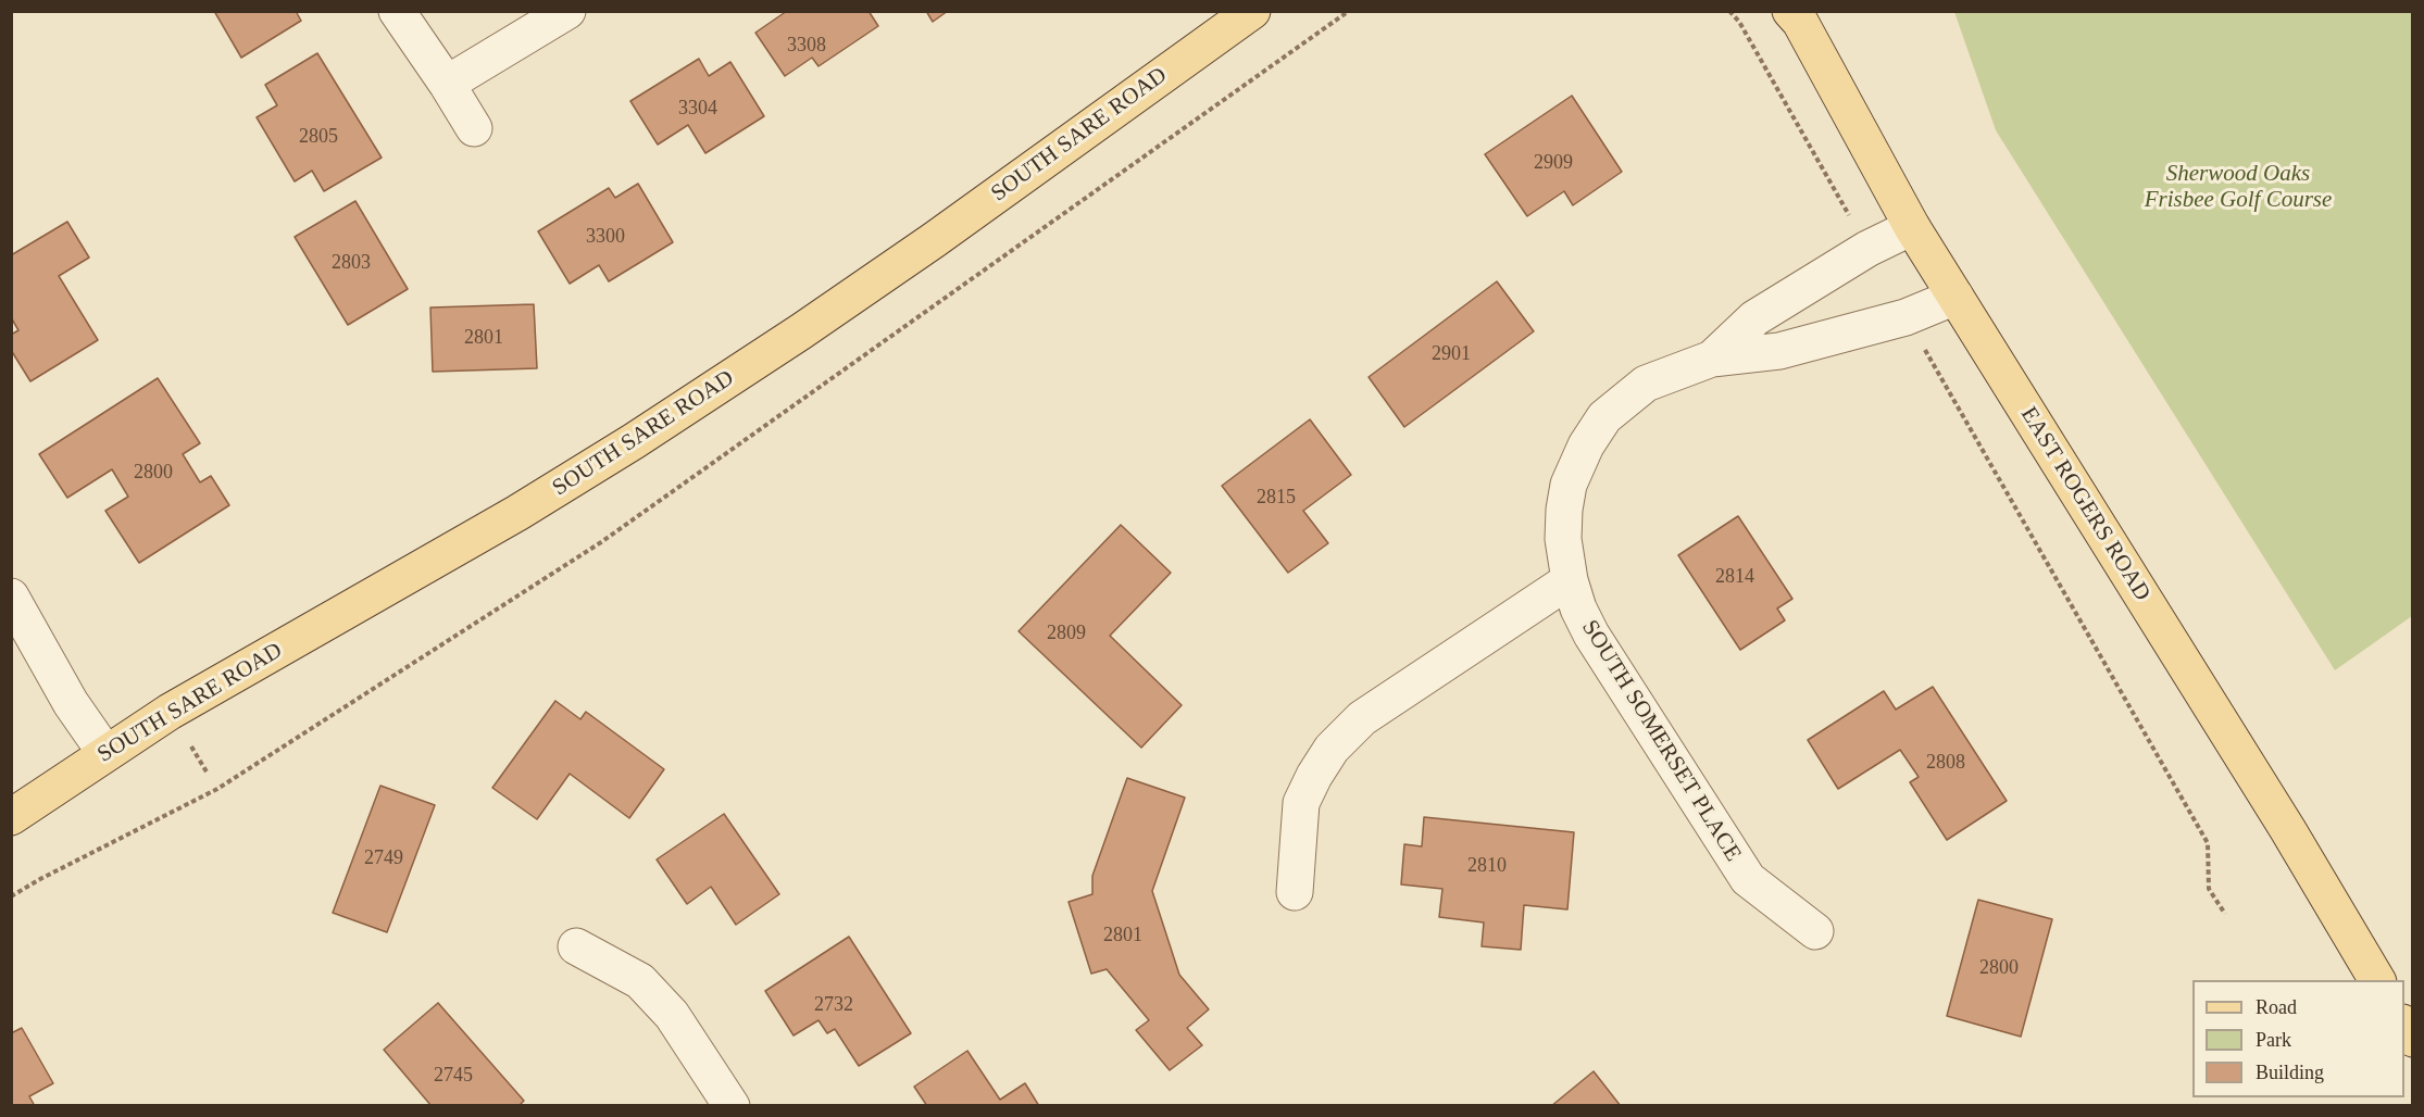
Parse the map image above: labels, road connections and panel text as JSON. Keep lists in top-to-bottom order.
{
  "streets": {
    "main road": ["SOUTH SARE ROAD", "EAST ROGERS ROAD"],
    "street": ["SOUTH SOMERSET PLACE"]
  },
  "crossings": [
    ["EAST ROGERS ROAD", "SOUTH SOMERSET PLACE"]
  ],
  "parks": ["Sherwood Oaks Frisbee Golf Course"],
  "house_numbers": [
    "3308",
    "3304",
    "2805",
    "2909",
    "3300",
    "2803",
    "2801",
    "2901",
    "2800",
    "2815",
    "2814",
    "2809",
    "2808",
    "2749",
    "2810",
    "2801",
    "2800",
    "2732",
    "2745"
  ],
  "legend": ["Road", "Park", "Building"]
}
